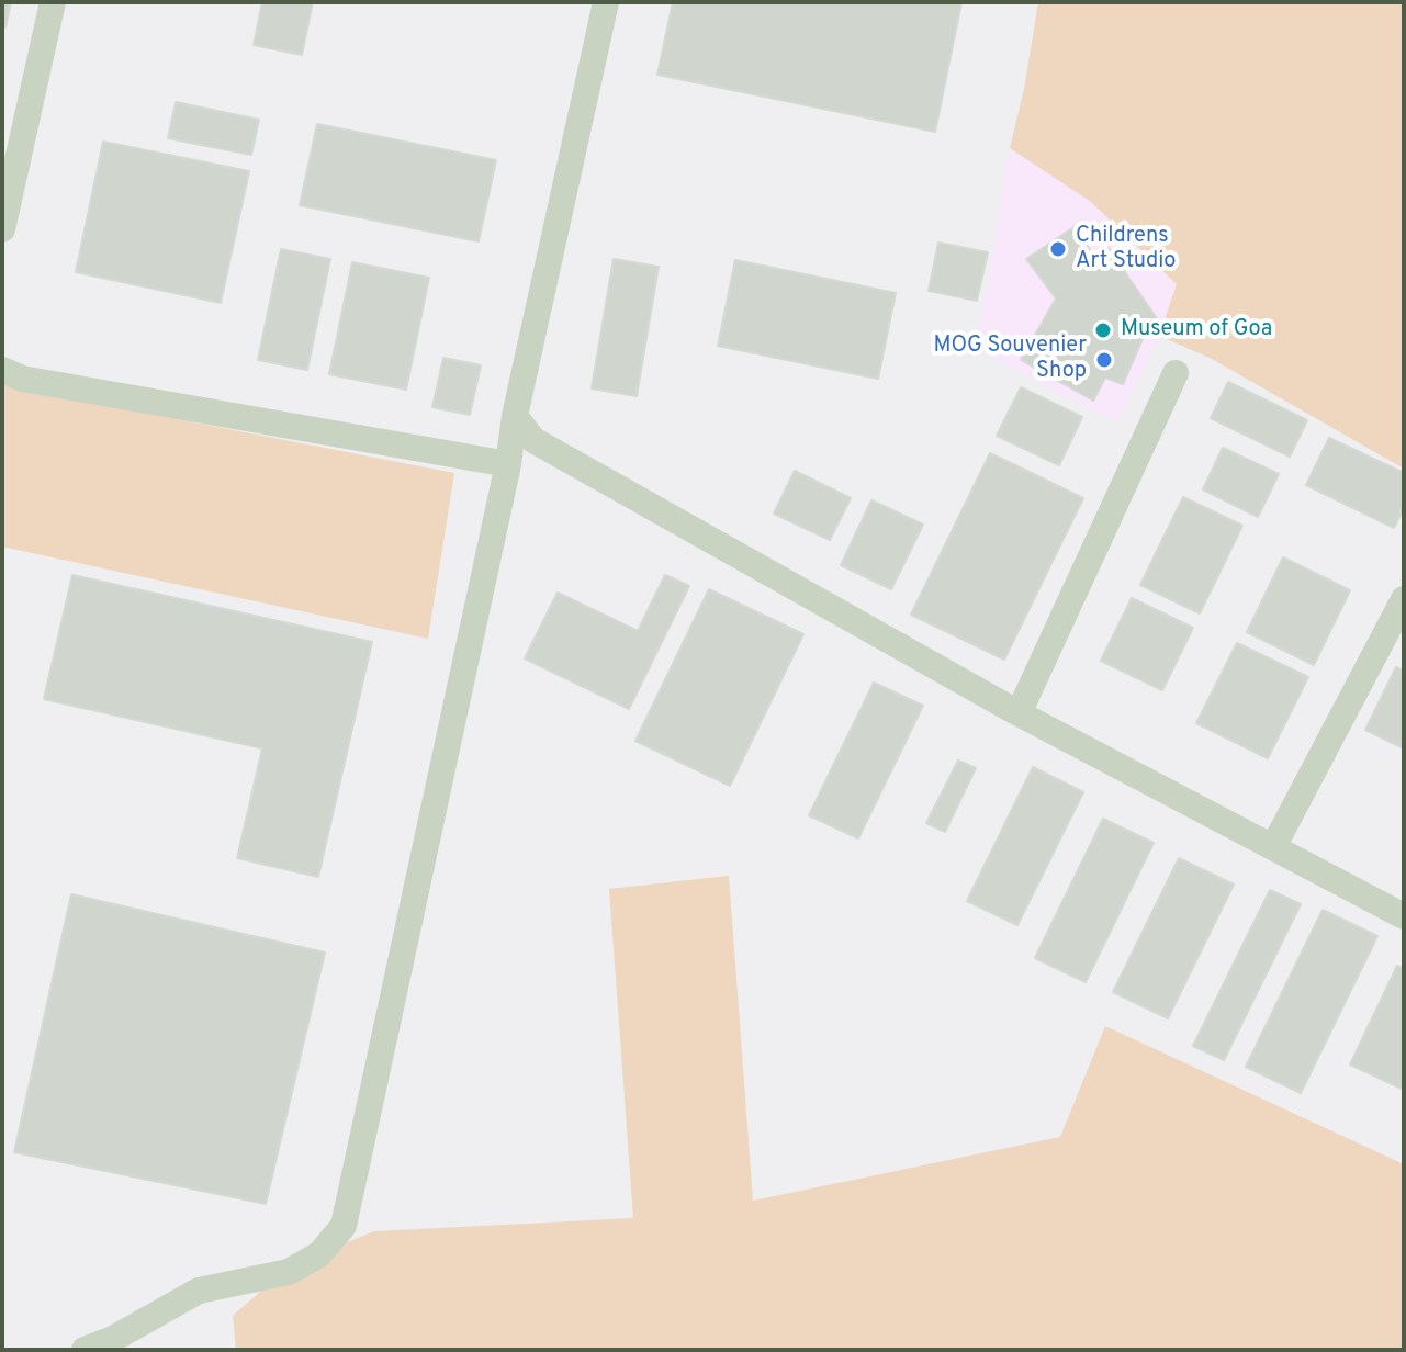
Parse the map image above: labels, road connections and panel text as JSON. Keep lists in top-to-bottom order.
{
  "places": ["Childrens Art Studio", "Museum of Goa", "MOG Souvenier Shop"]
}
